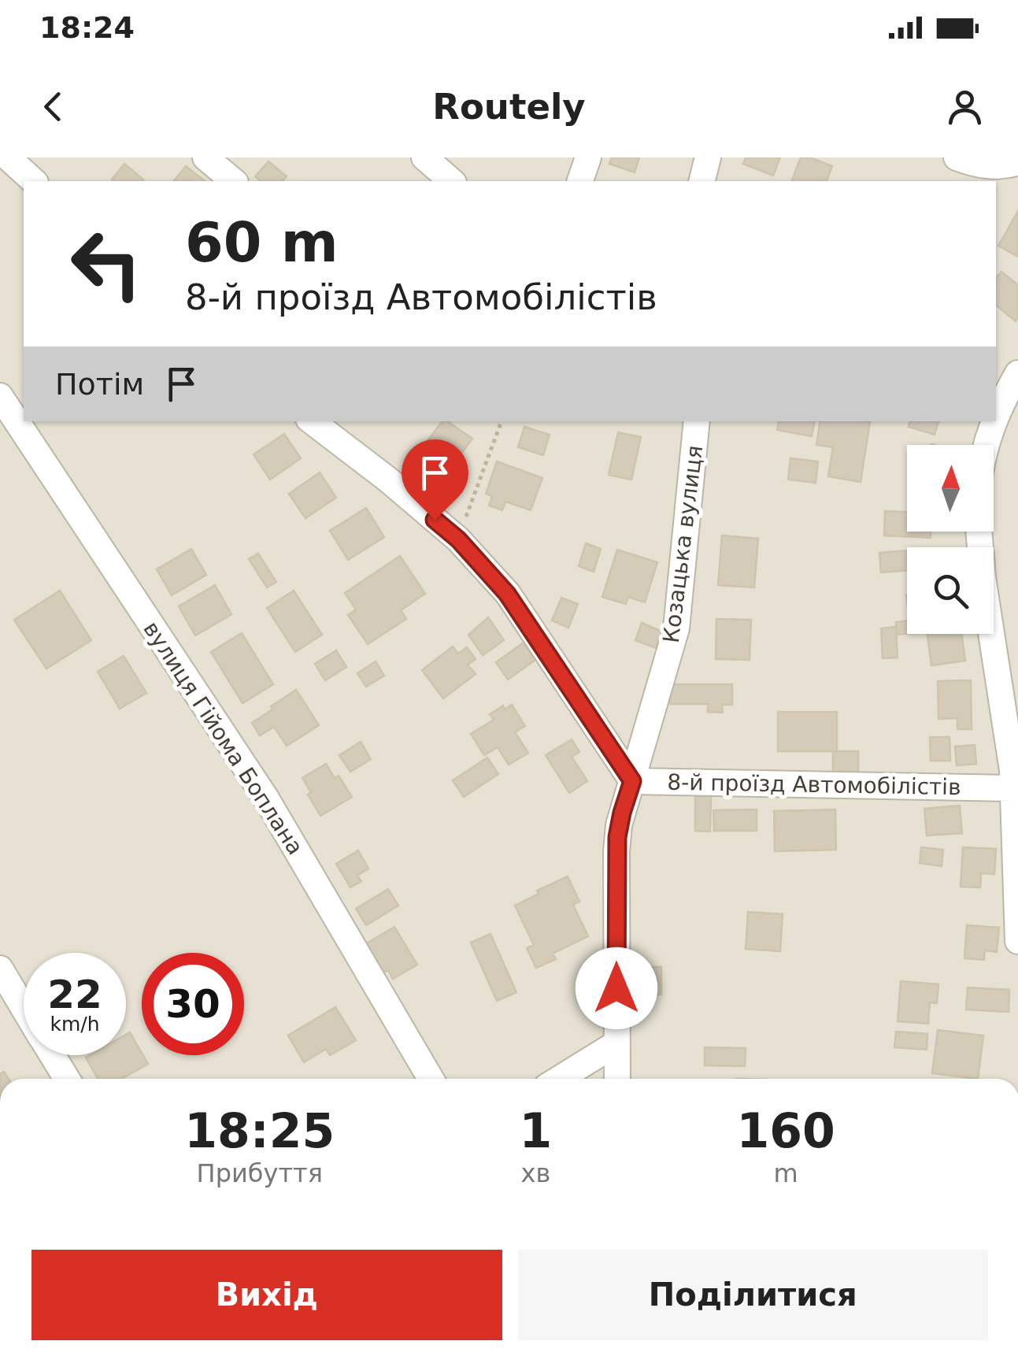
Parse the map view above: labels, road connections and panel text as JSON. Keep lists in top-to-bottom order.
{
  "streets": {
    "street": ["Козацька вулиця", "вулиця Гійома Боплана", "8-й проїзд Автомобілістів"]
  },
  "crossings": [
    ["Козацька вулиця", "8-й проїзд Автомобілістів"]
  ],
  "north": "top",
  "page": {
    "status": "18:24",
    "header": "Routely",
    "turn": ["60 m", "8-й проїзд Автомобілістів"],
    "then": "Потім",
    "speed": "22 km/h",
    "limit": "30",
    "eta": [
      "18:25",
      "Прибуття",
      "1",
      "хв",
      "160",
      "m"
    ],
    "buttons": ["Вихід", "Поділитися"]
  }
}
